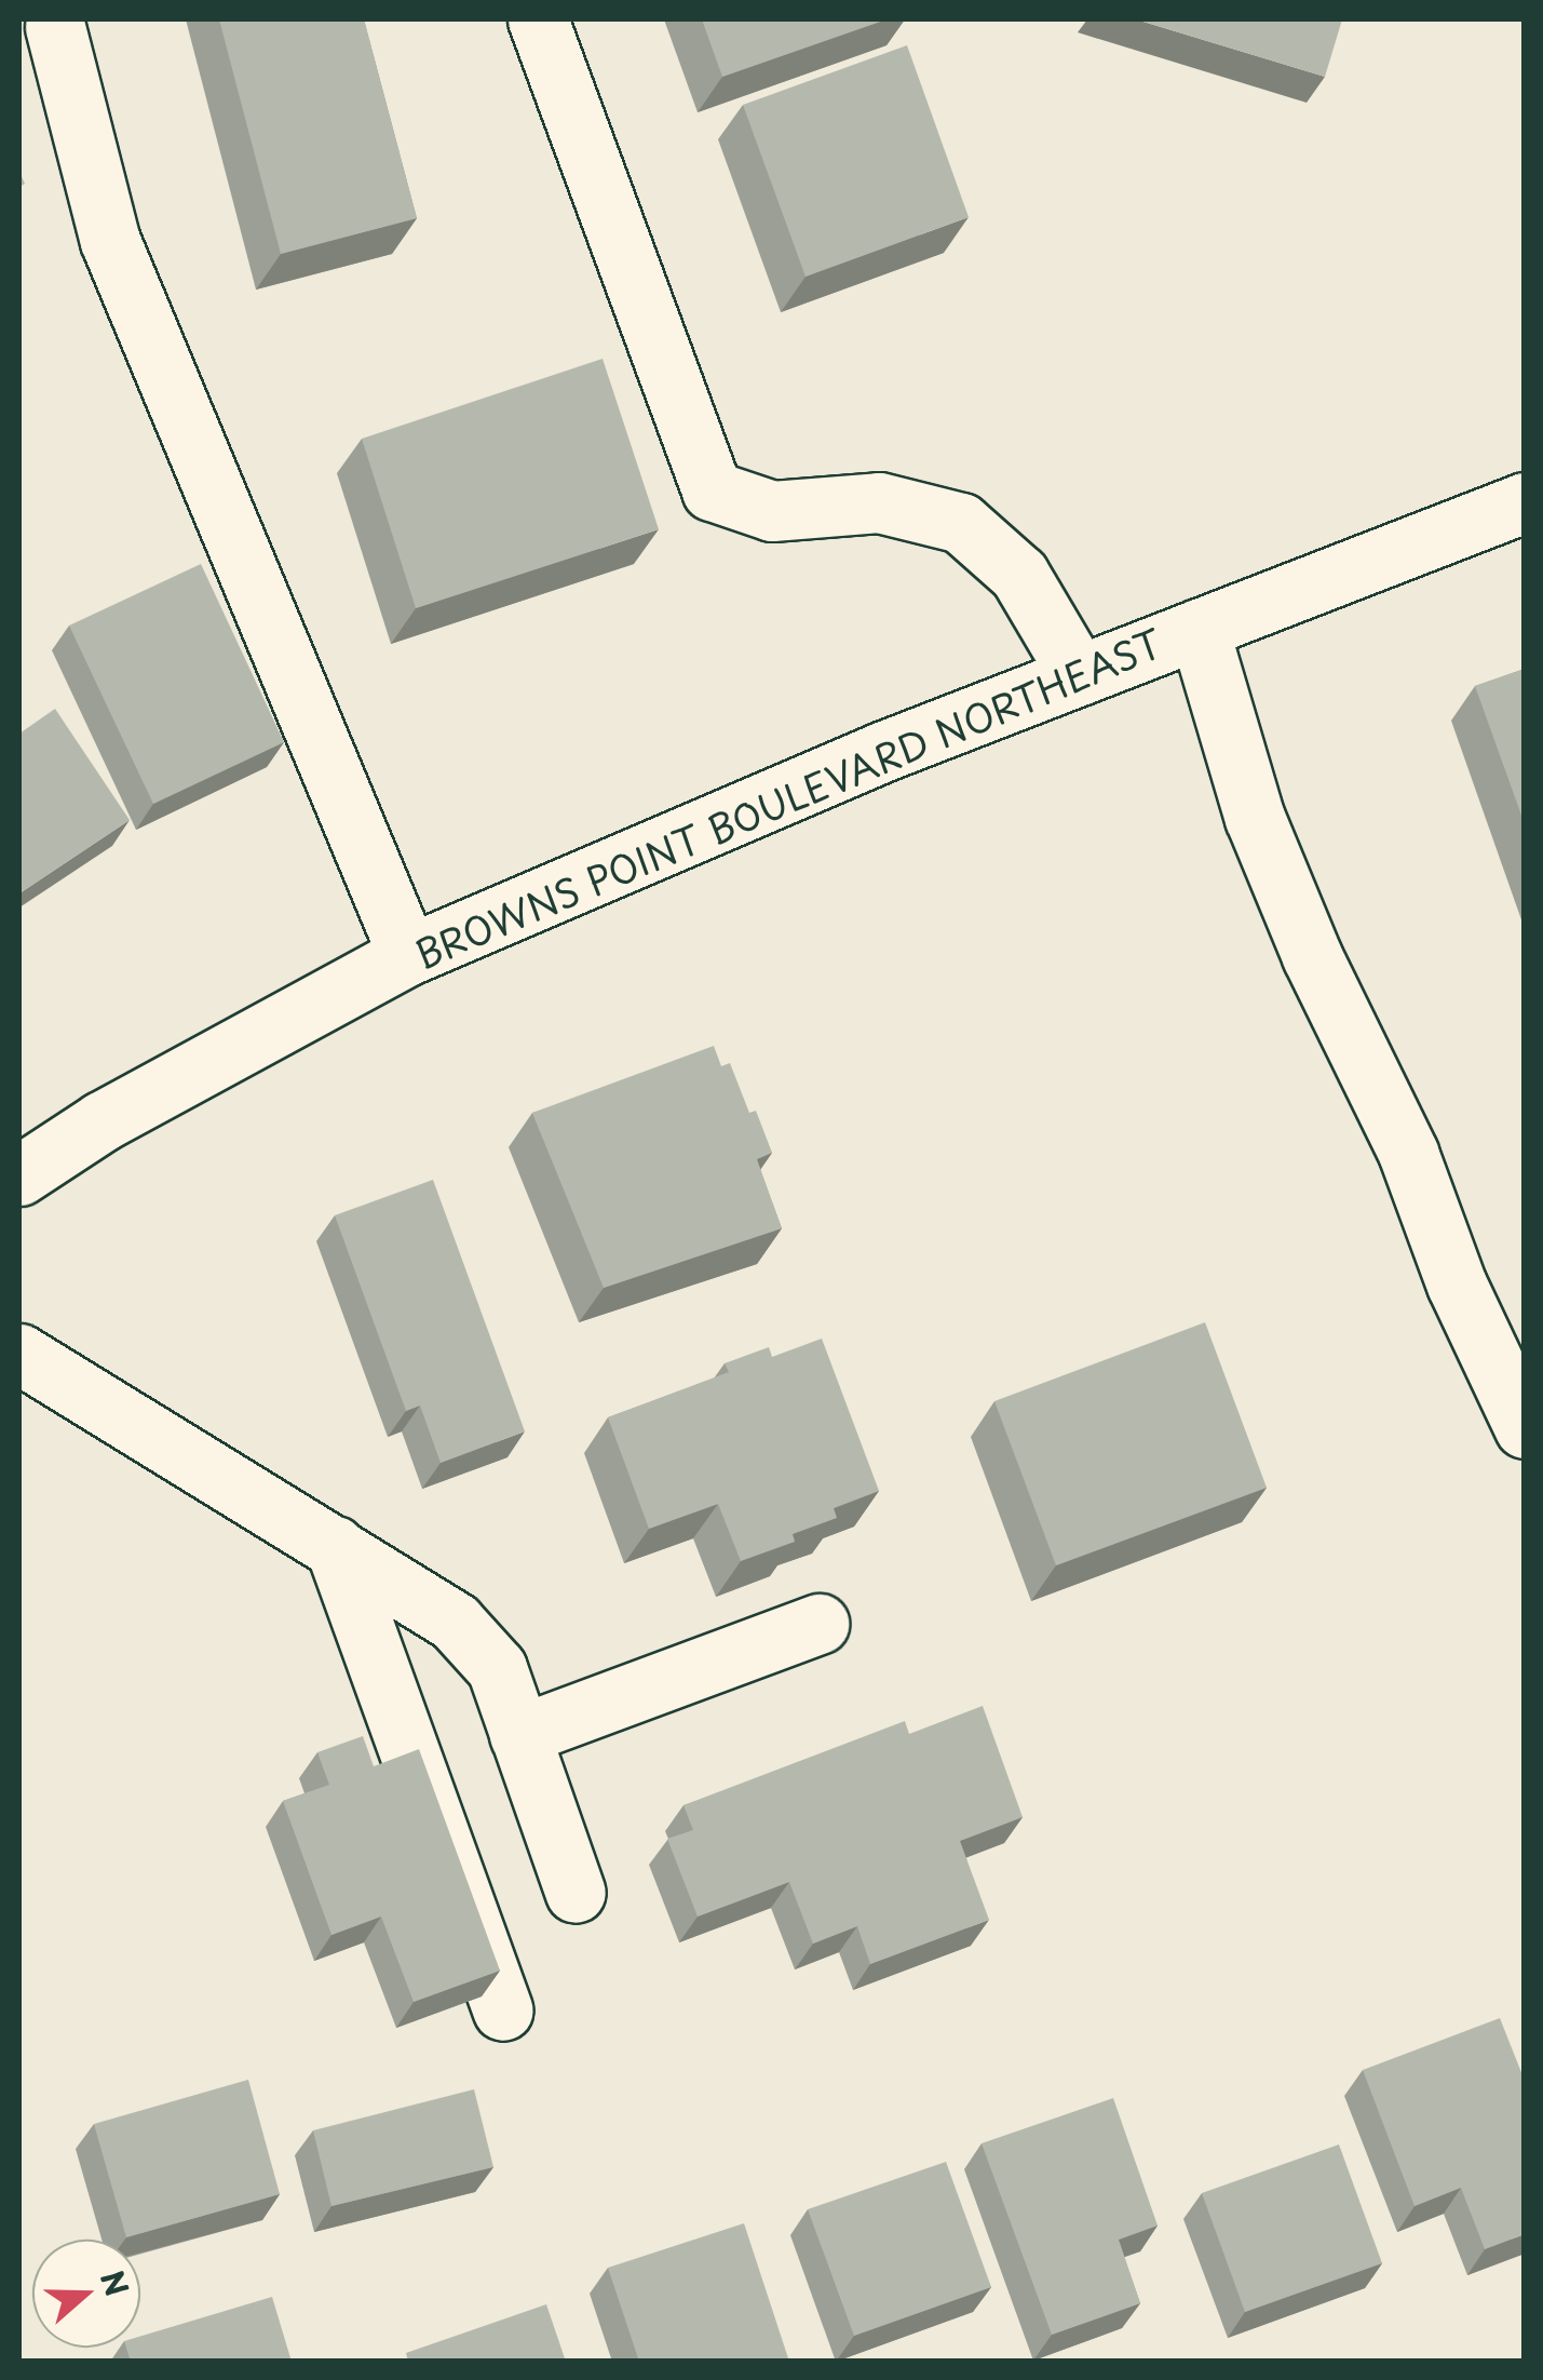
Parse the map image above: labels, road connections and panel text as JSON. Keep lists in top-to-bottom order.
{
  "streets": {
    "street": ["BROWNS POINT BOULEVARD NORTHEAST"]
  },
  "north": "right"
}
